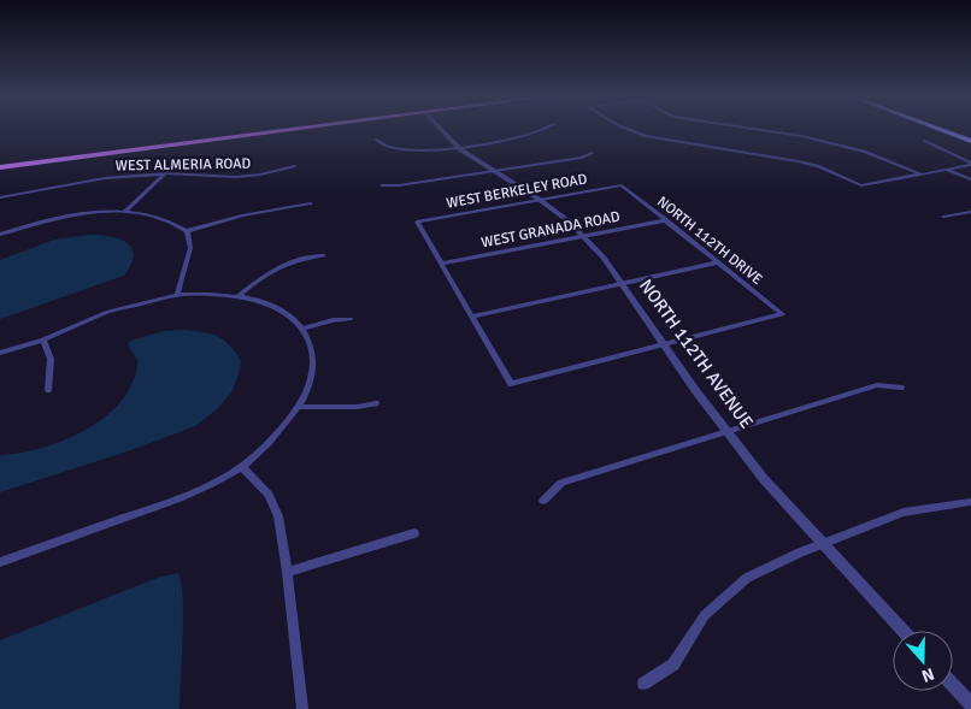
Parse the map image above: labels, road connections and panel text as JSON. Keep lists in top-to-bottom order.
{
  "streets": {
    "street": [
      "WEST ALMERIA ROAD",
      "WEST BERKELEY ROAD",
      "WEST GRANADA ROAD",
      "NORTH 112TH DRIVE",
      "NORTH 112TH AVENUE"
    ]
  },
  "crossings": [
    ["WEST BERKELEY ROAD", "WEST GRANADA ROAD"],
    ["WEST BERKELEY ROAD", "NORTH 112TH DRIVE"],
    ["WEST BERKELEY ROAD", "NORTH 112TH AVENUE"],
    ["WEST GRANADA ROAD", "NORTH 112TH DRIVE"],
    ["WEST GRANADA ROAD", "NORTH 112TH AVENUE"]
  ],
  "north": "bottom"
}
